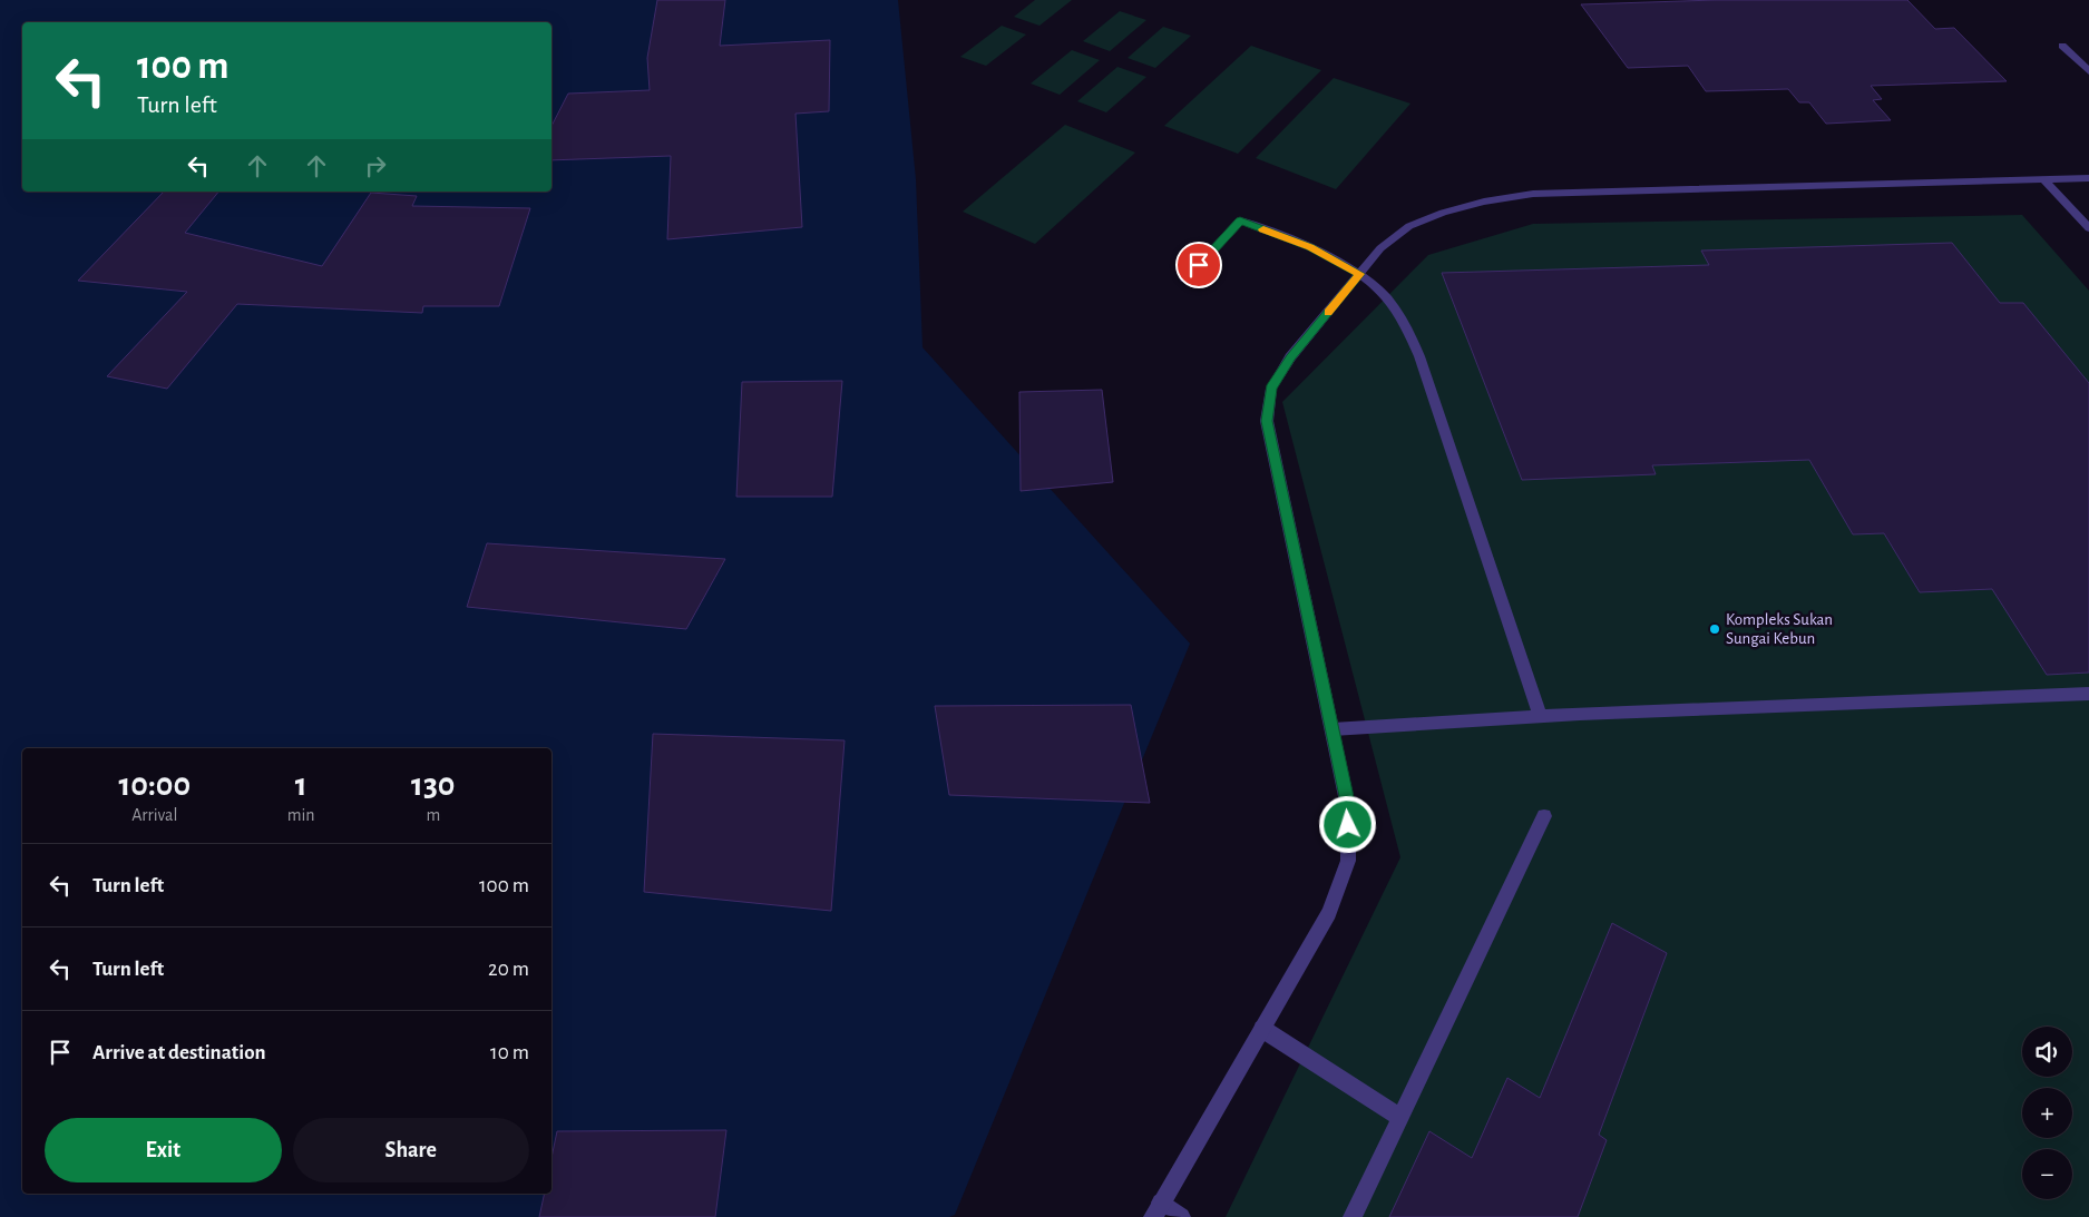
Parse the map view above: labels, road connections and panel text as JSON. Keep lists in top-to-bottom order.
{
  "places": ["Kompleks Sukan Sungai Kebun"],
  "page": {
    "turn": ["100 m", "Turn left"],
    "eta": [
      "10:00",
      "Arrival",
      "1",
      "min",
      "130",
      "m"
    ],
    "list": [
      {
        "name": "Turn left",
        "value": "100 m"
      },
      {
        "name": "Turn left",
        "value": "20 m"
      },
      {
        "name": "Arrive at destination",
        "value": "10 m"
      }
    ],
    "map_buttons": ["+", "−"],
    "buttons": ["Exit", "Share"]
  }
}
